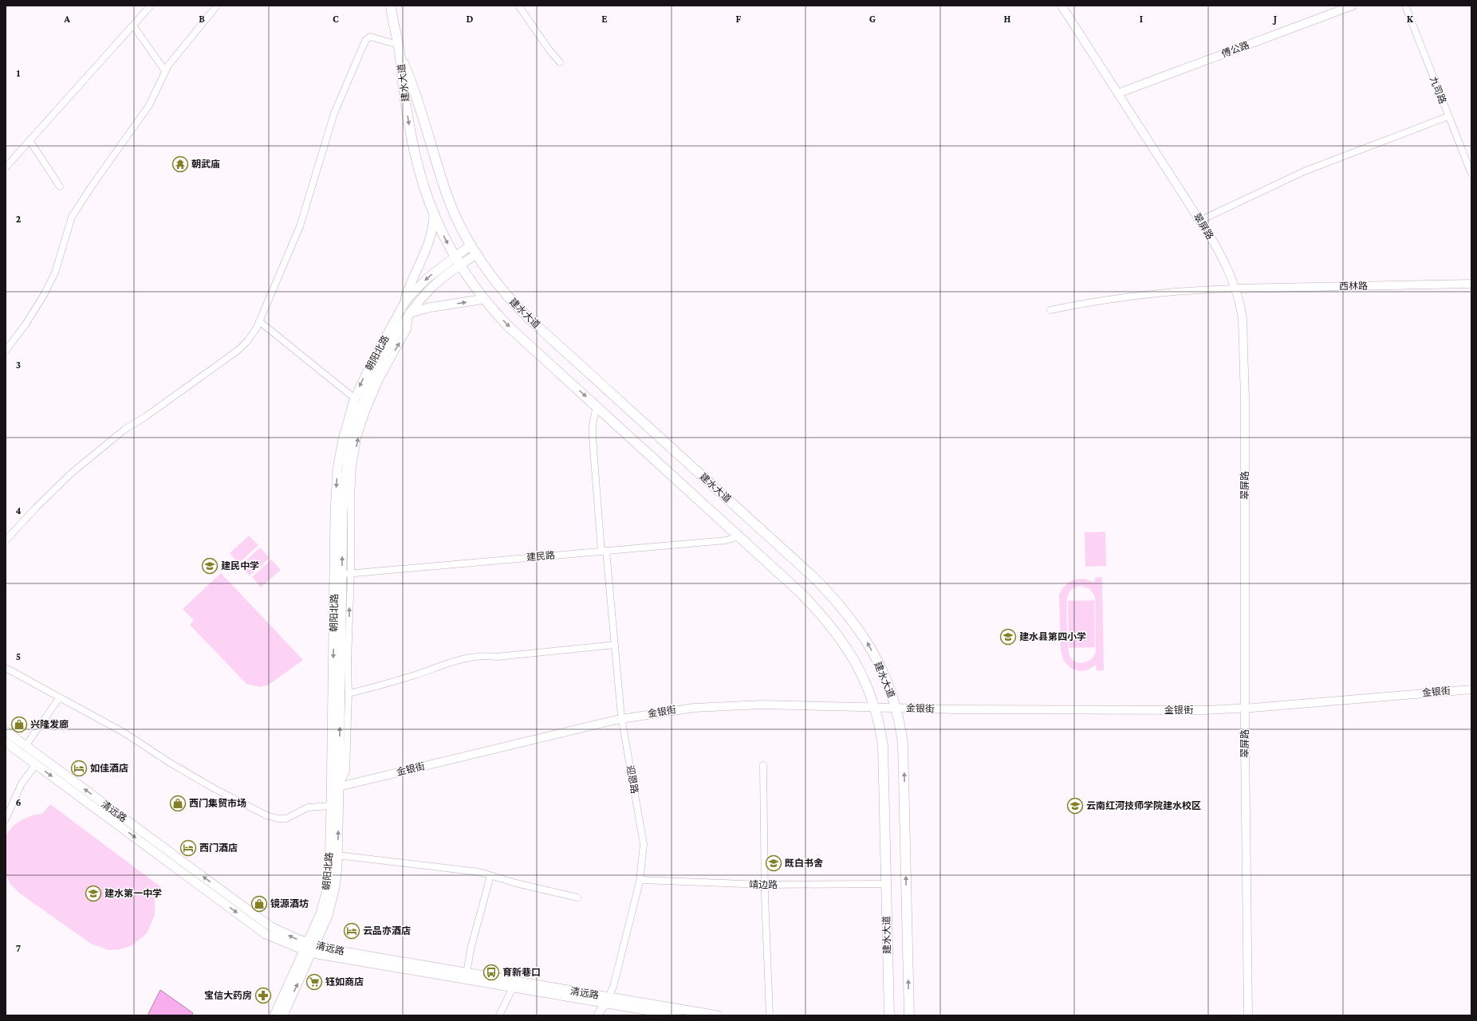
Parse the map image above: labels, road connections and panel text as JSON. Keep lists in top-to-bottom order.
{
  "streets": {
    "main road": ["建水大道", "朝阳北路", "清远路"],
    "street": [
      "傅公路",
      "九司路",
      "翠屏路",
      "西林路",
      "建民路",
      "金银街",
      "迎恩路",
      "靖边路"
    ]
  },
  "crossings": [
    ["傅公路", "翠屏路"],
    ["建水大道", "朝阳北路"],
    ["建水大道", "建民路"],
    ["建水大道", "金银街"],
    ["建水大道", "迎恩路"],
    ["建水大道", "靖边路"],
    ["翠屏路", "西林路"],
    ["翠屏路", "金银街"],
    ["朝阳北路", "建民路"],
    ["朝阳北路", "金银街"],
    ["朝阳北路", "清远路"],
    ["建民路", "迎恩路"],
    ["金银街", "迎恩路"],
    ["迎恩路", "清远路"],
    ["迎恩路", "靖边路"]
  ],
  "places": {
    "temple": ["朝武庙"],
    "school or university": [
      "建民中学",
      "建水县第四小学",
      "云南红河技师学院建水校区",
      "既白书舍",
      "建水第一中学"
    ],
    "shop": ["兴隆发廊", "西门集贸市场", "镜源酒坊"],
    "hotel": ["如佳酒店", "西门酒店", "云品亦酒店"],
    "bus stop": ["育新巷口"],
    "supermarket": ["钰如商店"],
    "pharmacy": ["宝信大药房"]
  },
  "grid": {
    "columns": [
      "A",
      "B",
      "C",
      "D",
      "E",
      "F",
      "G",
      "H",
      "I",
      "J",
      "K"
    ],
    "rows": [
      "1",
      "2",
      "3",
      "4",
      "5",
      "6",
      "7"
    ]
  }
}
